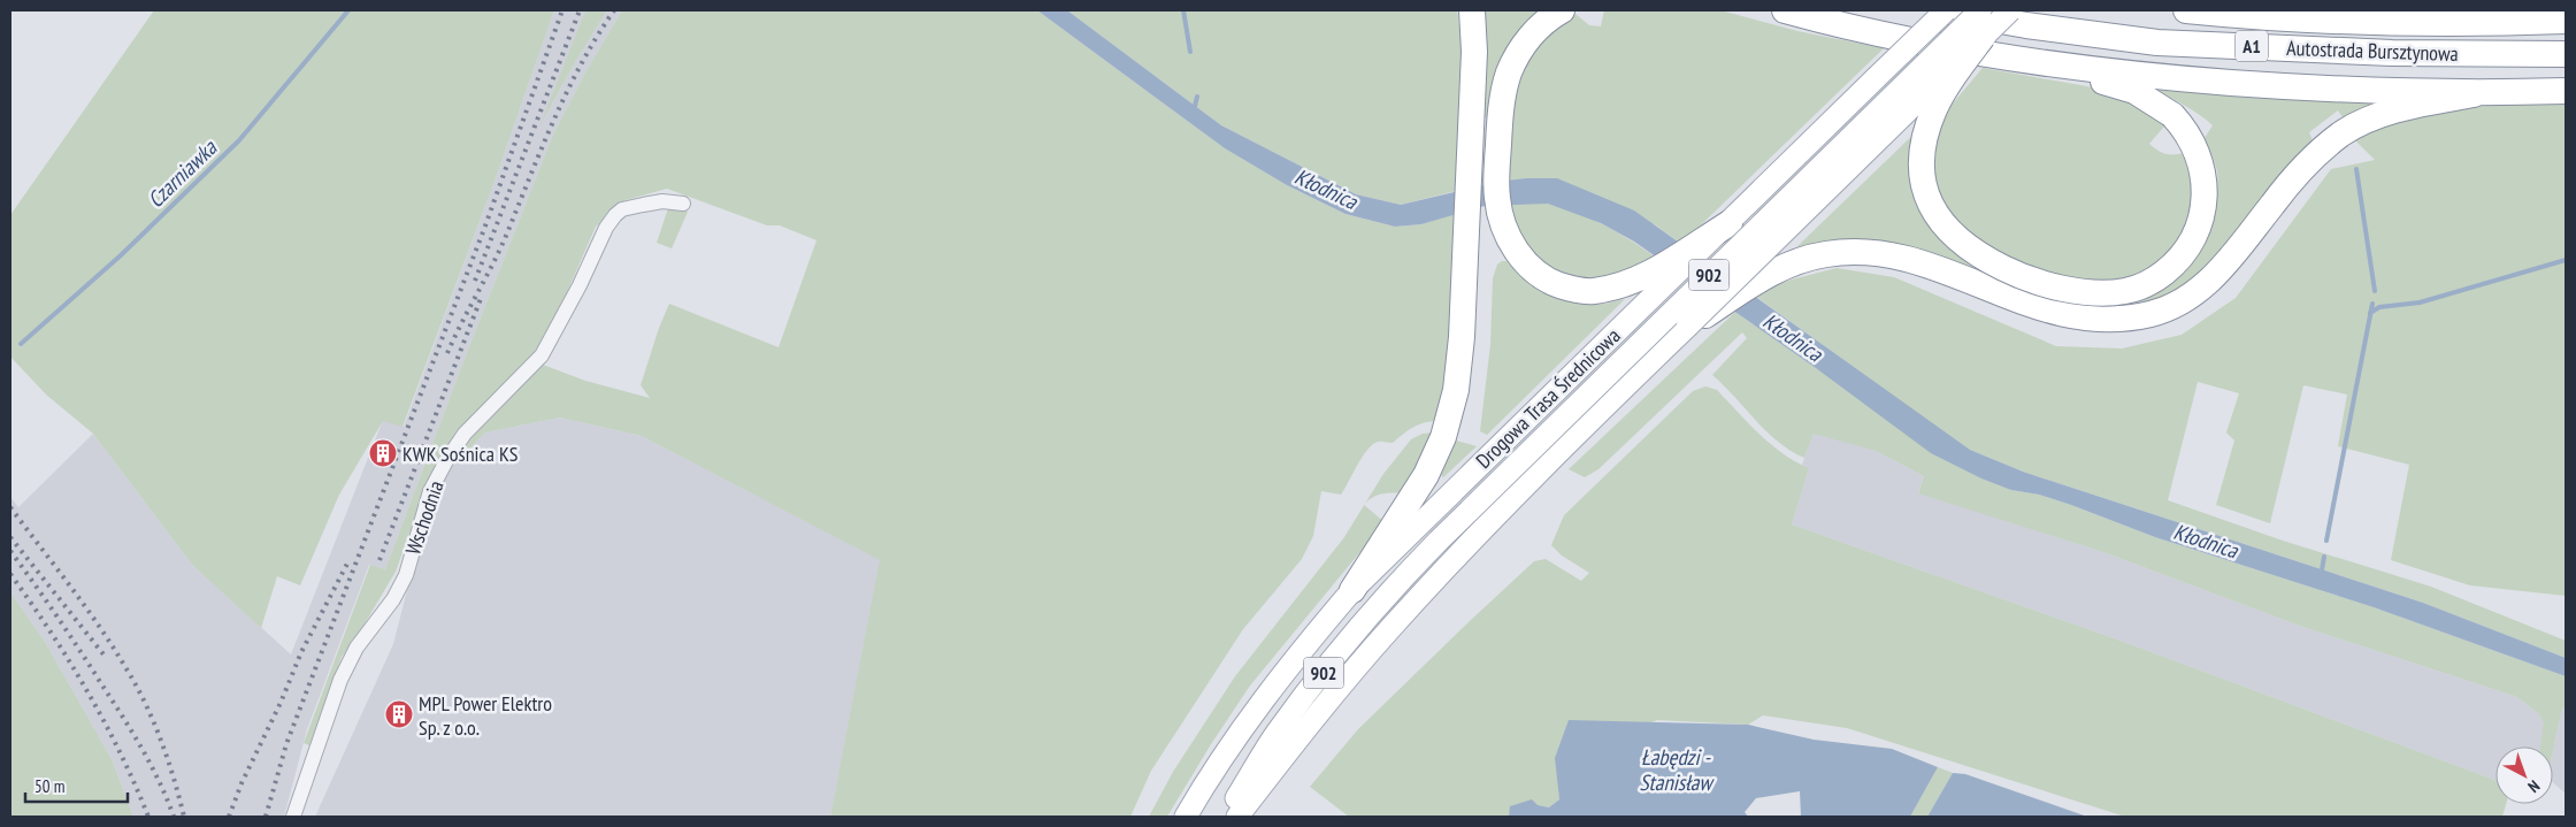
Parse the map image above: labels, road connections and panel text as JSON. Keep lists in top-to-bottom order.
{
  "streets": {
    "highway": ["A1", "Autostrada Bursztynowa"],
    "main road": ["902", "Drogowa Trasa Średnicowa"],
    "street": ["Wschodnia"]
  },
  "water": ["Czarniawka", "Kłodnica", "Łabędzi - Stanisław"],
  "places": {
    "building": ["KWK Sośnica KS", "MPL Power Elektro Sp. z o.o."]
  },
  "scale_bar": "50 m",
  "north": "bottom right"
}
